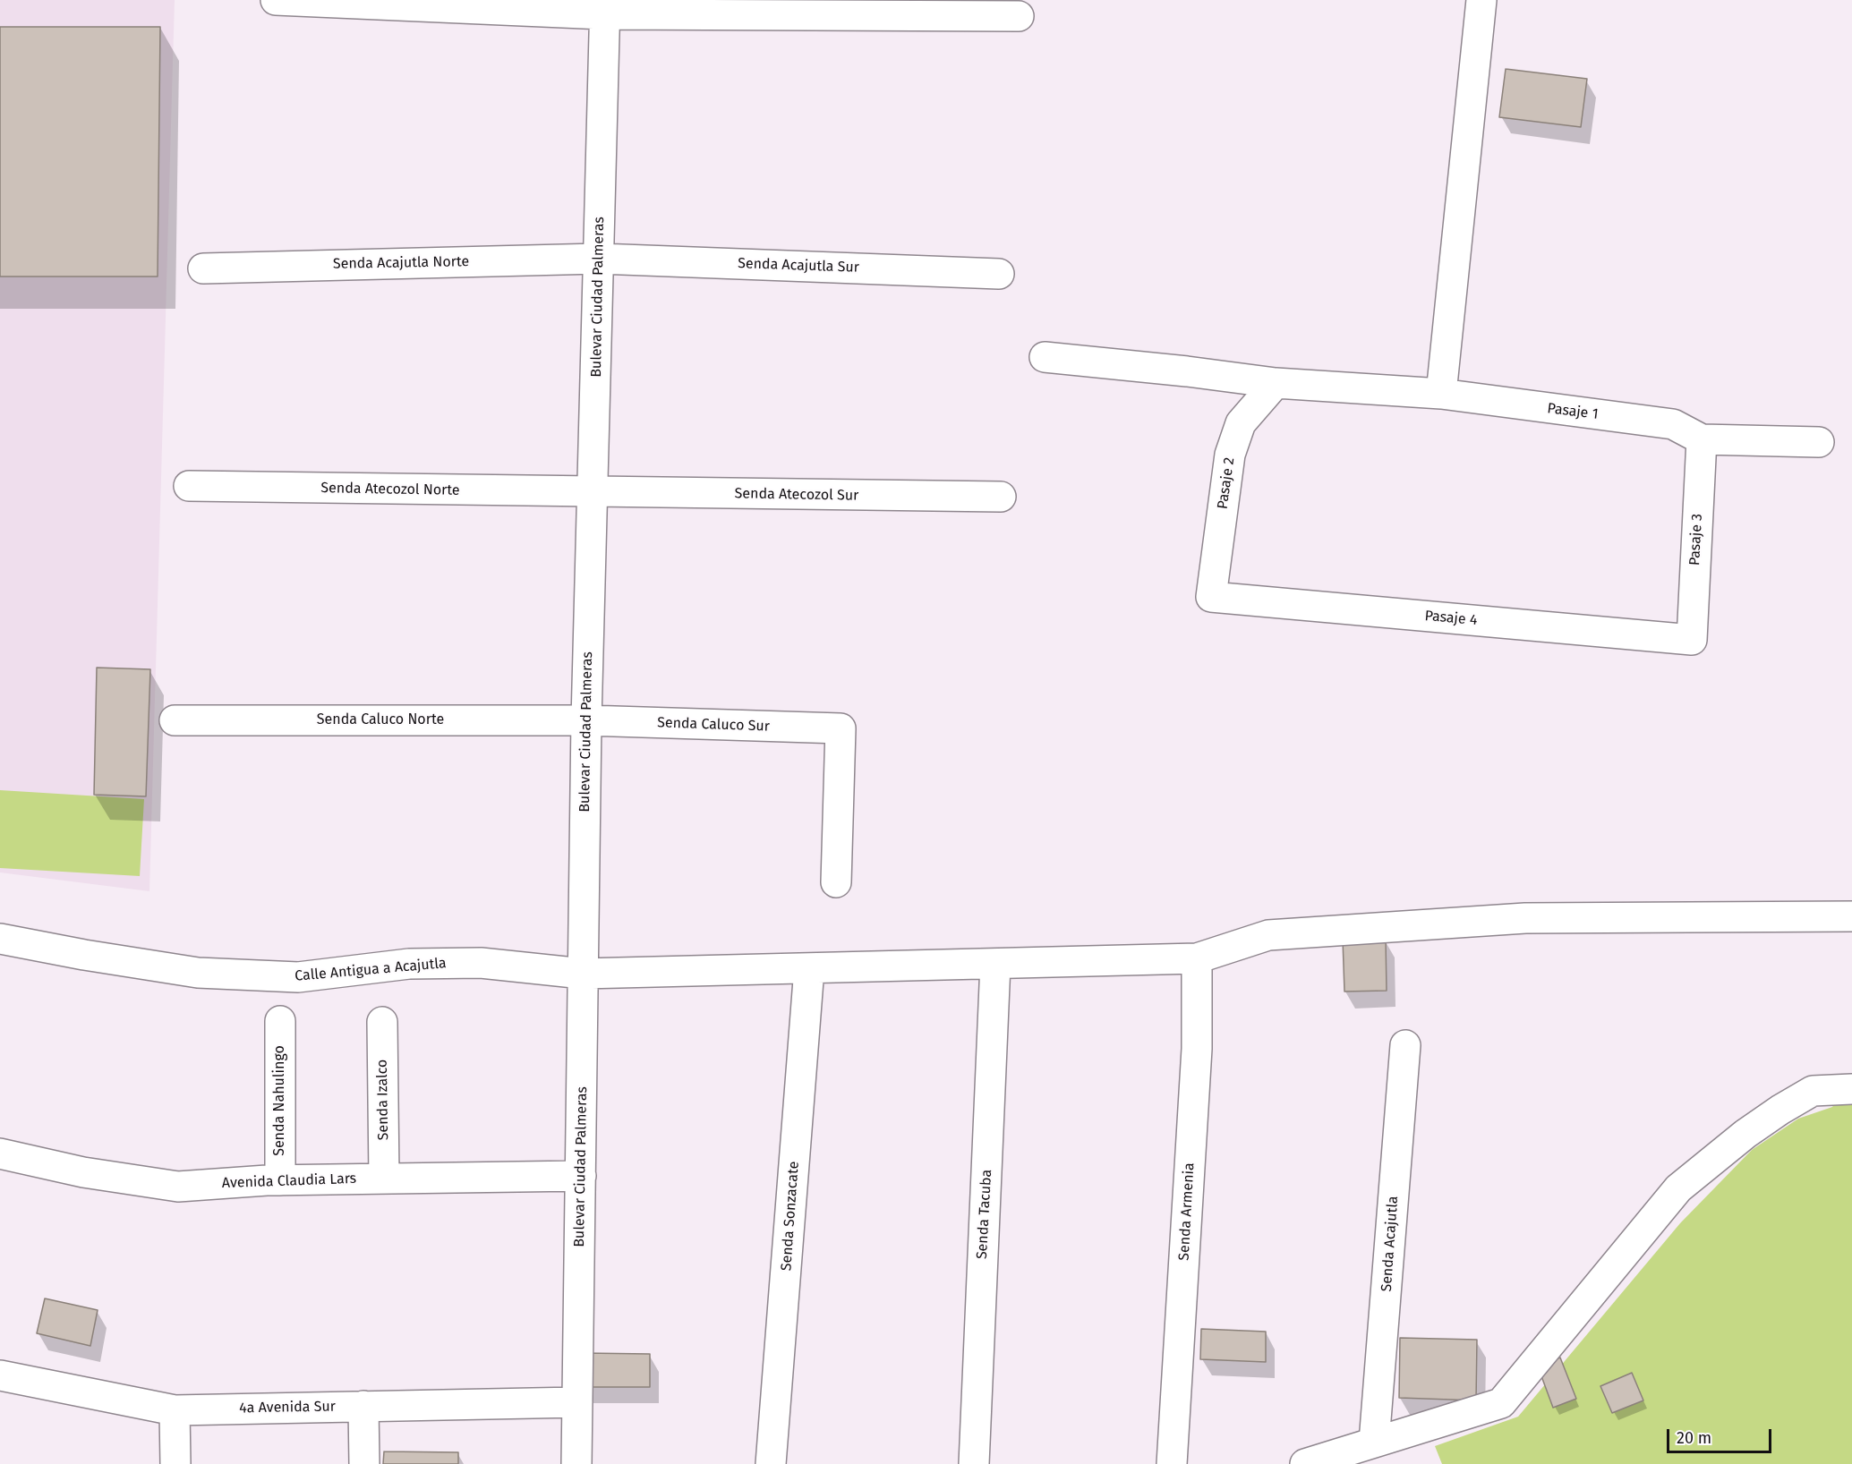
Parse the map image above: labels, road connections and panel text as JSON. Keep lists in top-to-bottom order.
{
  "streets": {
    "street": [
      "Senda Acajutla Norte",
      "Senda Acajutla Sur",
      "Bulevar Ciudad Palmeras",
      "Pasaje 1",
      "Pasaje 2",
      "Senda Atecozol Norte",
      "Senda Atecozol Sur",
      "Pasaje 3",
      "Pasaje 4",
      "Senda Caluco Norte",
      "Senda Caluco Sur",
      "Calle Antigua a Acajutla",
      "Senda Izalco",
      "Senda Nahulingo",
      "Avenida Claudia Lars",
      "Senda Armenia",
      "Senda Tacuba",
      "Senda Sonzacate",
      "Senda Acajutla",
      "4a Avenida Sur"
    ]
  },
  "crossings": [
    ["Senda Acajutla Norte", "Senda Acajutla Sur"],
    ["Senda Acajutla Norte", "Bulevar Ciudad Palmeras"],
    ["Senda Acajutla Sur", "Bulevar Ciudad Palmeras"],
    ["Bulevar Ciudad Palmeras", "Senda Atecozol Norte"],
    ["Bulevar Ciudad Palmeras", "Senda Atecozol Sur"],
    ["Bulevar Ciudad Palmeras", "Senda Caluco Norte"],
    ["Bulevar Ciudad Palmeras", "Senda Caluco Sur"],
    ["Bulevar Ciudad Palmeras", "Calle Antigua a Acajutla"],
    ["Bulevar Ciudad Palmeras", "Avenida Claudia Lars"],
    ["Bulevar Ciudad Palmeras", "4a Avenida Sur"],
    ["Pasaje 1", "Pasaje 2"],
    ["Pasaje 1", "Pasaje 3"],
    ["Pasaje 2", "Pasaje 4"],
    ["Senda Atecozol Norte", "Senda Atecozol Sur"],
    ["Pasaje 3", "Pasaje 4"],
    ["Senda Caluco Norte", "Senda Caluco Sur"],
    ["Calle Antigua a Acajutla", "Senda Armenia"],
    ["Calle Antigua a Acajutla", "Senda Tacuba"],
    ["Calle Antigua a Acajutla", "Senda Sonzacate"],
    ["Senda Izalco", "Avenida Claudia Lars"],
    ["Senda Nahulingo", "Avenida Claudia Lars"]
  ],
  "scale_bar": "20 m"
}
